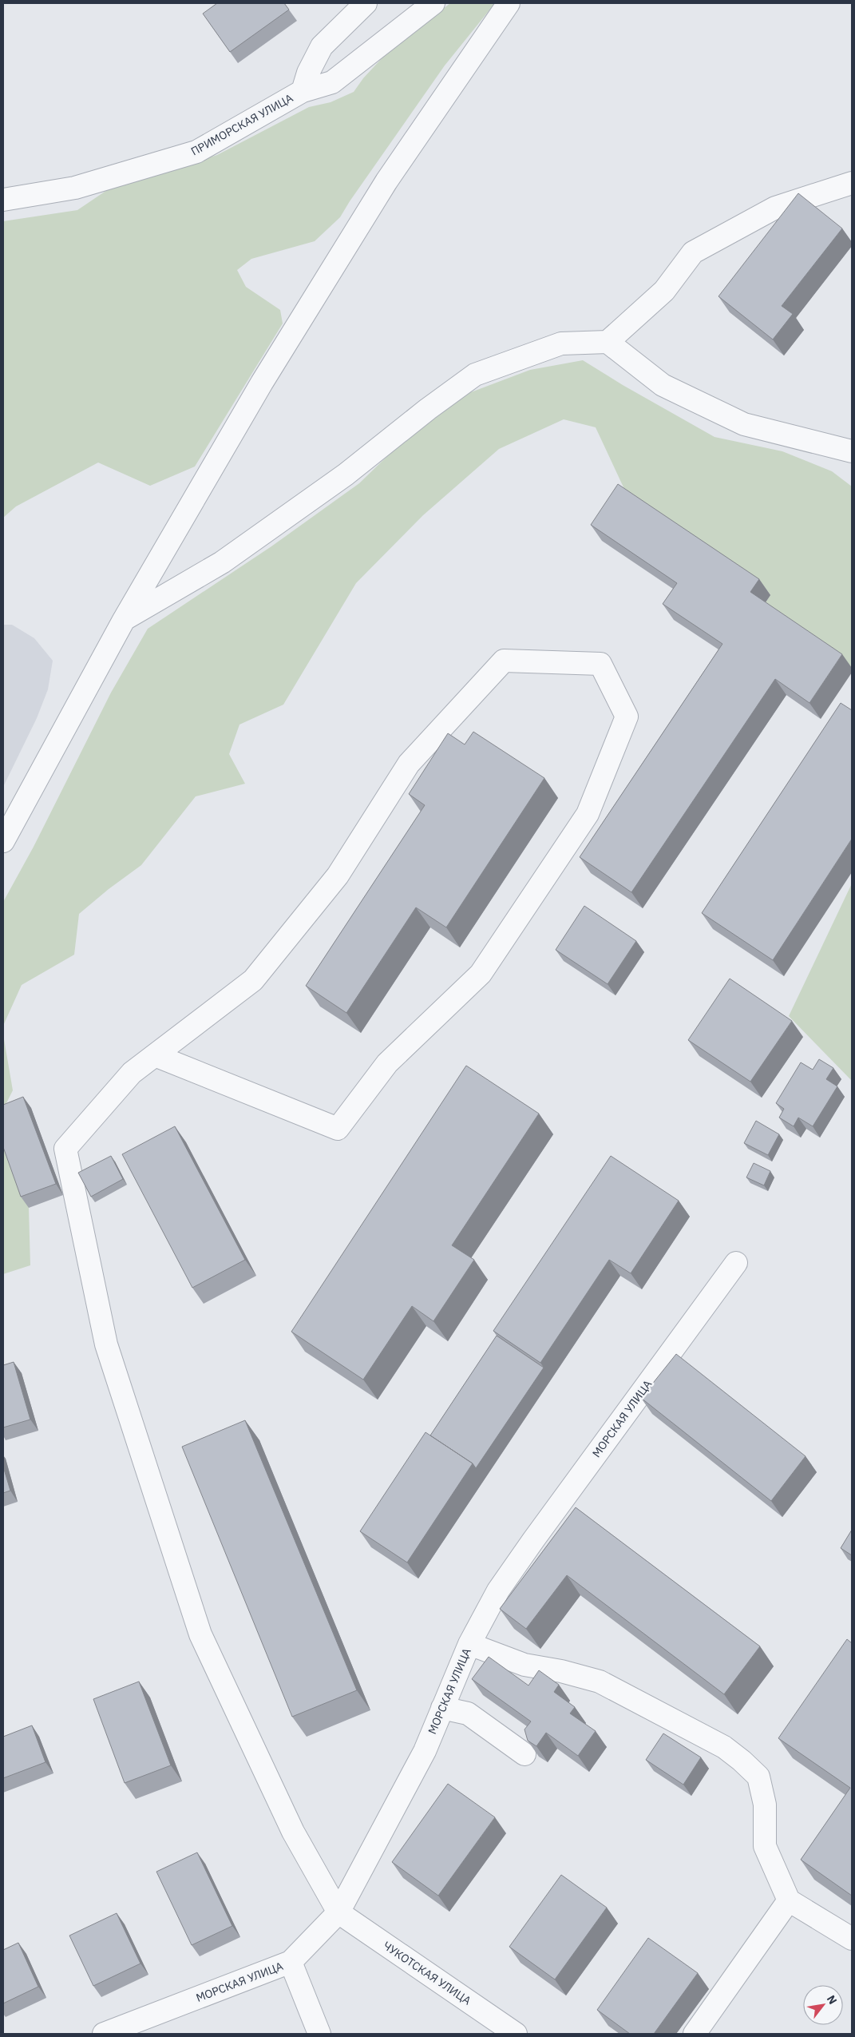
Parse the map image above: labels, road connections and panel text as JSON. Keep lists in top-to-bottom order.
{
  "streets": {
    "street": ["ПРИМОРСКАЯ УЛИЦА", "МОРСКАЯ УЛИЦА", "ЧУКОТСКАЯ УЛИЦА"]
  },
  "crossings": [
    ["МОРСКАЯ УЛИЦА", "ЧУКОТСКАЯ УЛИЦА"]
  ],
  "north": "top right"
}
